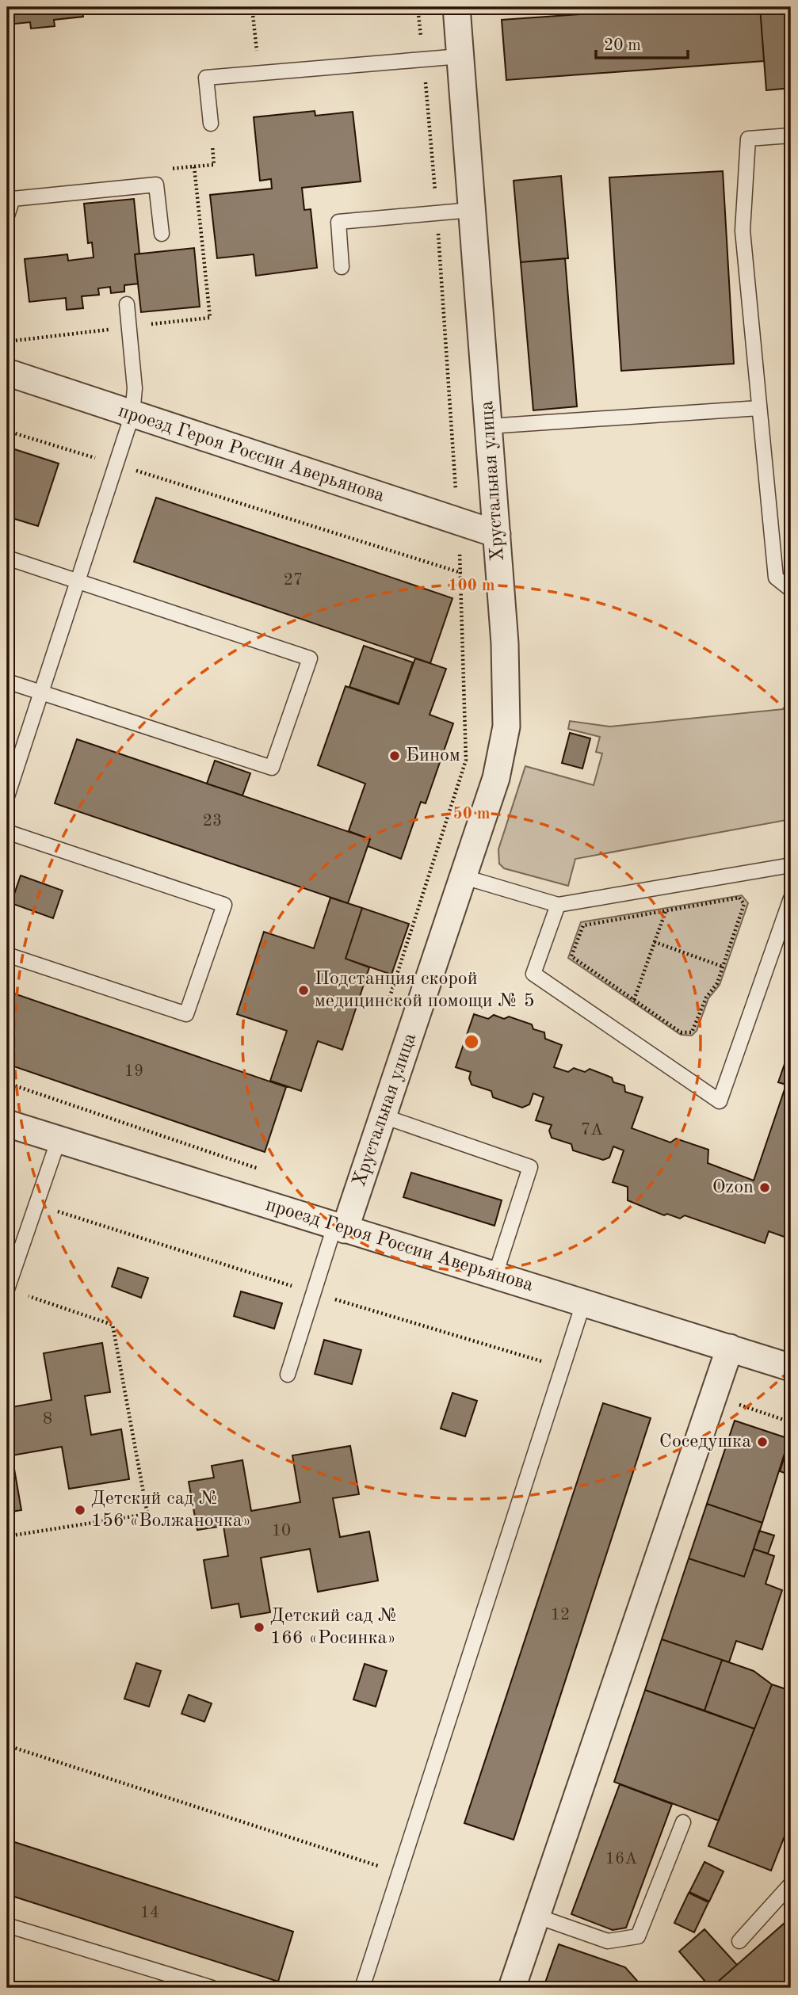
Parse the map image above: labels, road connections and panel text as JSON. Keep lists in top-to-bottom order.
{
  "streets": {
    "street": ["проезд Героя России Аверьянова", "Хрустальная улица"]
  },
  "crossings": [
    ["проезд Героя России Аверьянова", "Хрустальная улица"]
  ],
  "places": [
    "Бином",
    "Подстанция скорой медицинской помощи № 5",
    "Ozon",
    "Соседушка",
    "Детский сад № 156 «Волжаночка»",
    "Детский сад № 166 «Росинка»"
  ],
  "house_numbers": [
    "27",
    "23",
    "19",
    "7А",
    "8",
    "10",
    "12",
    "16А",
    "14"
  ],
  "scale_bar": "20 m",
  "rings": ["100 m", "50 m"]
}
